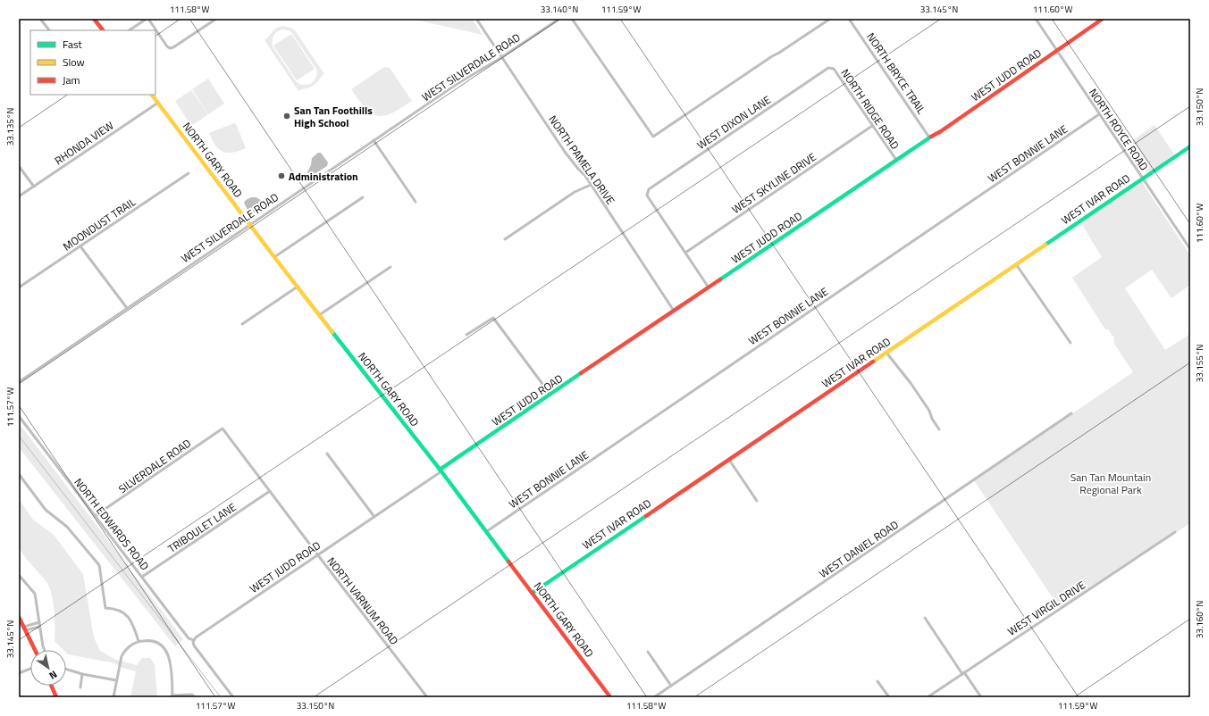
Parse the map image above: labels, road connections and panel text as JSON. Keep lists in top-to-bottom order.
{
  "streets": {
    "street": [
      "WEST SILVERDALE ROAD",
      "NORTH BRYCE TRAIL",
      "WEST JUDD ROAD",
      "NORTH RIDGE ROAD",
      "WEST DIXON LANE",
      "NORTH ROYCE ROAD",
      "RHONDA VIEW",
      "WEST BONNIE LANE",
      "NORTH GARY ROAD",
      "NORTH PAMELA DRIVE",
      "WEST SKYLINE DRIVE",
      "WEST IVAR ROAD",
      "MOONDUST TRAIL",
      "SILVERDALE ROAD",
      "NORTH EDWARDS ROAD",
      "TRIBOULET LANE",
      "WEST DANIEL ROAD",
      "NORTH VARNUM ROAD",
      "WEST VIRGIL DRIVE"
    ]
  },
  "crossings": [
    ["WEST SILVERDALE ROAD", "NORTH GARY ROAD"],
    ["WEST SILVERDALE ROAD", "NORTH PAMELA DRIVE"],
    ["NORTH BRYCE TRAIL", "WEST JUDD ROAD"],
    ["WEST JUDD ROAD", "NORTH RIDGE ROAD"],
    ["WEST JUDD ROAD", "NORTH ROYCE ROAD"],
    ["WEST JUDD ROAD", "NORTH GARY ROAD"],
    ["WEST JUDD ROAD", "NORTH PAMELA DRIVE"],
    ["WEST JUDD ROAD", "NORTH EDWARDS ROAD"],
    ["WEST JUDD ROAD", "NORTH VARNUM ROAD"],
    ["NORTH RIDGE ROAD", "WEST DIXON LANE"],
    ["NORTH RIDGE ROAD", "WEST SKYLINE DRIVE"],
    ["WEST DIXON LANE", "WEST SKYLINE DRIVE"],
    ["NORTH ROYCE ROAD", "WEST BONNIE LANE"],
    ["NORTH ROYCE ROAD", "WEST IVAR ROAD"],
    ["RHONDA VIEW", "NORTH GARY ROAD"],
    ["WEST BONNIE LANE", "NORTH GARY ROAD"],
    ["NORTH GARY ROAD", "WEST IVAR ROAD"],
    ["SILVERDALE ROAD", "NORTH EDWARDS ROAD"],
    ["SILVERDALE ROAD", "NORTH VARNUM ROAD"],
    ["NORTH EDWARDS ROAD", "TRIBOULET LANE"],
    ["TRIBOULET LANE", "NORTH VARNUM ROAD"]
  ],
  "parks": ["San Tan Mountain Regional Park"],
  "places": ["San Tan Foothills High School", "Administration"],
  "legend": ["Fast", "Slow", "Jam"],
  "north": "bottom right",
  "coordinates": [
    "111.58°W",
    "33.140°N",
    "111.59°W",
    "33.145°N",
    "111.60°W",
    "33.150°N",
    "33.135°N",
    "33.155°N",
    "111.57°W",
    "33.160°N"
  ]
}
